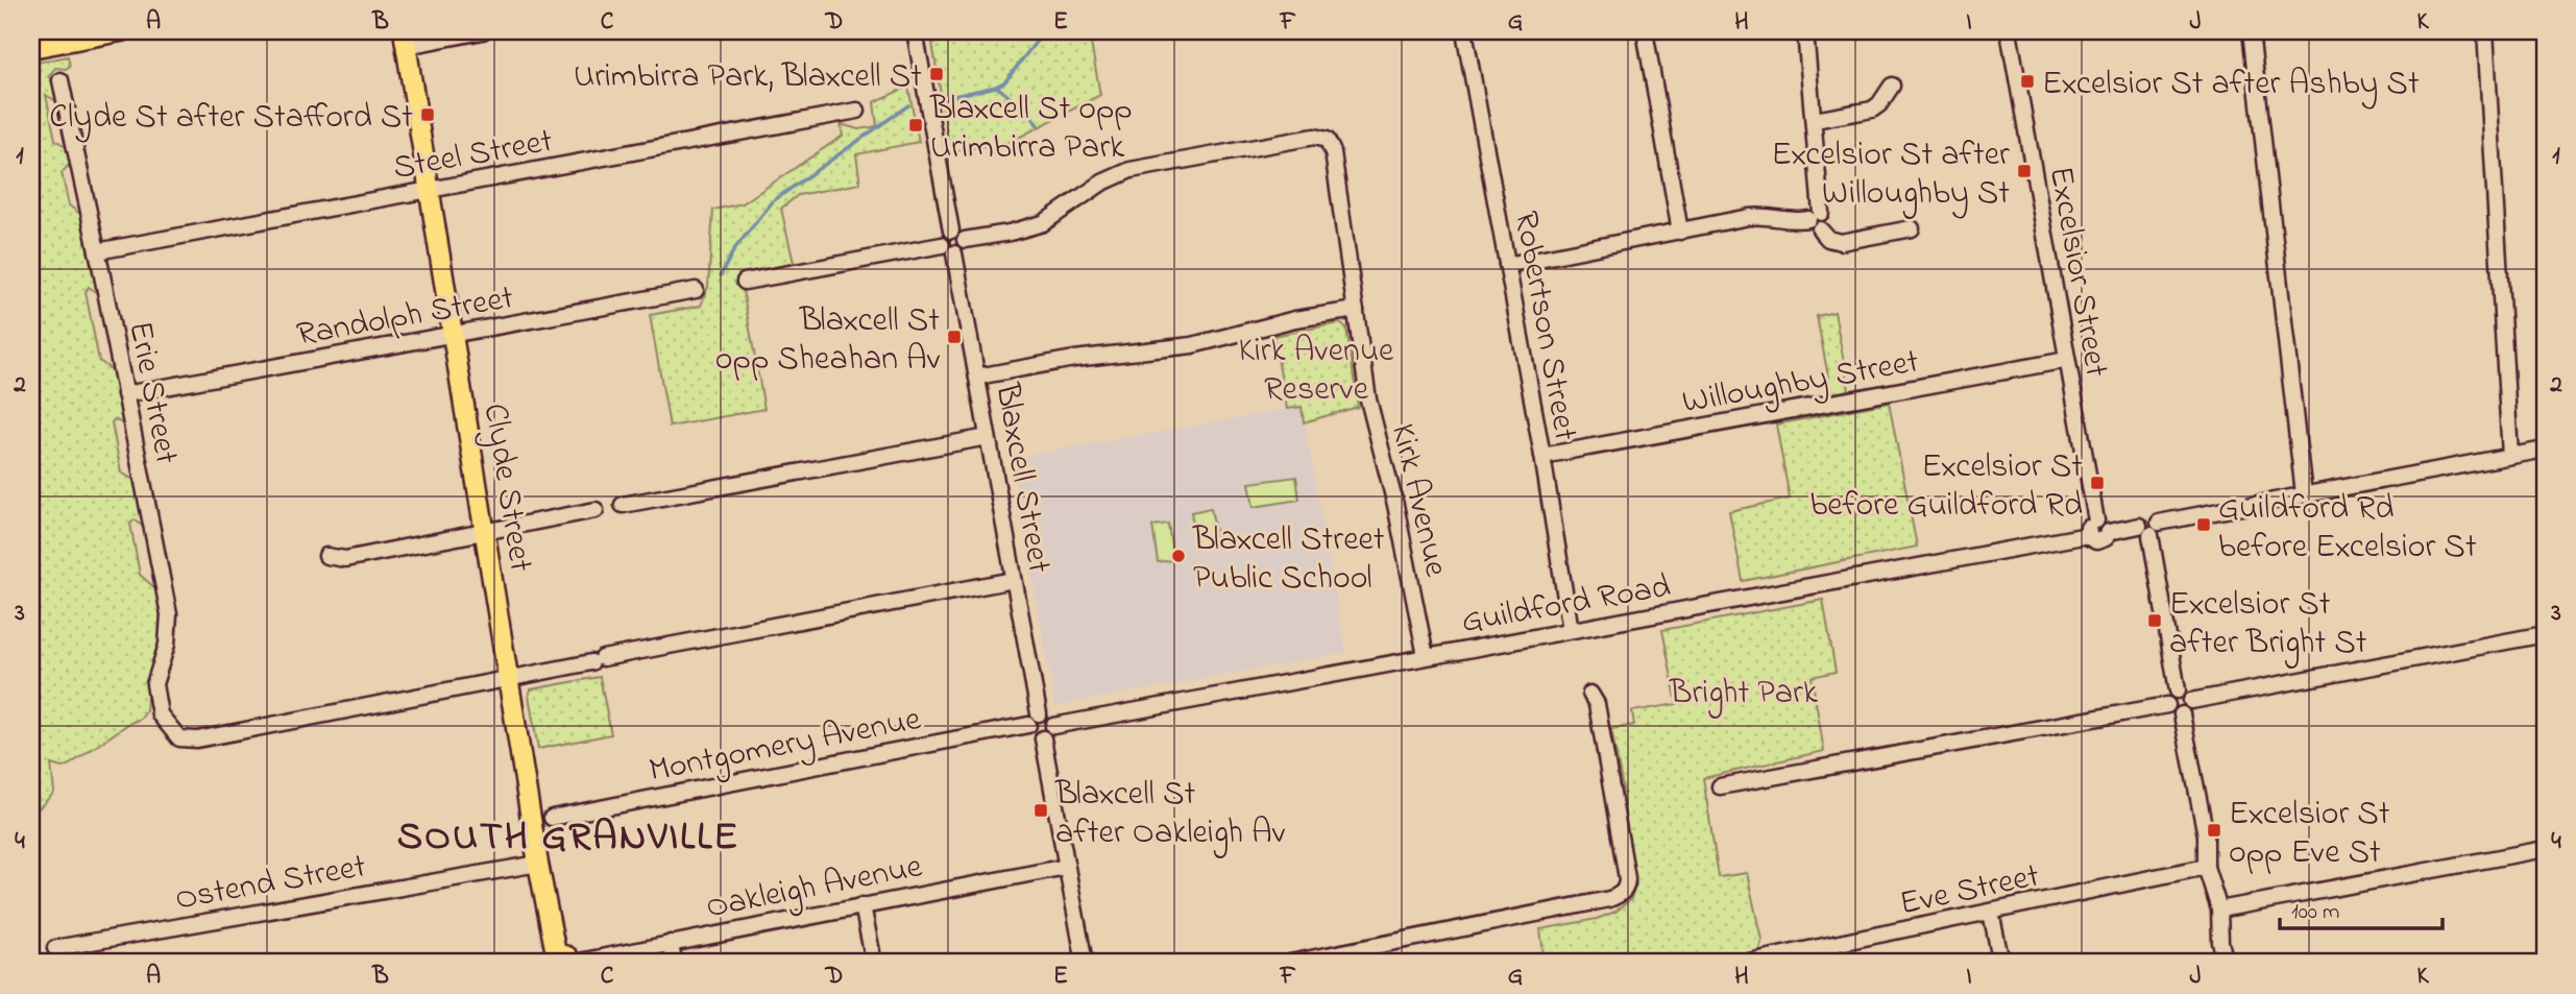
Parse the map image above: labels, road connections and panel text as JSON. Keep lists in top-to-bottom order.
{
  "streets": {
    "main road": ["Clyde Street"],
    "street": [
      "Steel Street",
      "Excelsior Street",
      "Randolph Street",
      "Robertson Street",
      "Willoughby Street",
      "Erie Street",
      "Blaxcell Street",
      "Kirk Avenue",
      "Guildford Road",
      "Montgomery Avenue",
      "Ostend Street",
      "Oakleigh Avenue",
      "Eve Street"
    ]
  },
  "crossings": [
    ["Steel Street", "Erie Street"],
    ["Steel Street", "Clyde Street"],
    ["Excelsior Street", "Willoughby Street"],
    ["Excelsior Street", "Guildford Road"],
    ["Randolph Street", "Erie Street"],
    ["Randolph Street", "Clyde Street"],
    ["Robertson Street", "Willoughby Street"],
    ["Robertson Street", "Guildford Road"],
    ["Erie Street", "Clyde Street"],
    ["Blaxcell Street", "Kirk Avenue"],
    ["Blaxcell Street", "Guildford Road"],
    ["Blaxcell Street", "Montgomery Avenue"],
    ["Clyde Street", "Ostend Street"],
    ["Clyde Street", "Oakleigh Avenue"],
    ["Kirk Avenue", "Guildford Road"],
    ["Guildford Road", "Montgomery Avenue"]
  ],
  "districts": ["SOUTH GRANVILLE"],
  "parks": ["Kirk Avenue Reserve", "Bright Park"],
  "places": {
    "transit": [
      "Urimbirra Park, Blaxcell St",
      "Excelsior St after Ashby St",
      "Clyde St after Stafford St",
      "Blaxcell St opp Urimbirra Park",
      "Excelsior St after Willoughby St",
      "Blaxcell St opp Sheahan Av",
      "Excelsior St before Guildford Rd",
      "Guildford Rd before Excelsior St",
      "Excelsior St after Bright St",
      "Blaxcell St after Oakleigh Av",
      "Excelsior St opp Eve St"
    ],
    "other": ["Blaxcell Street Public School"]
  },
  "scale_bar": "100 m",
  "grid": {
    "columns": [
      "A",
      "B",
      "C",
      "D",
      "E",
      "F",
      "G",
      "H",
      "I",
      "J",
      "K"
    ],
    "rows": [
      "1",
      "2",
      "3",
      "4"
    ]
  }
}
